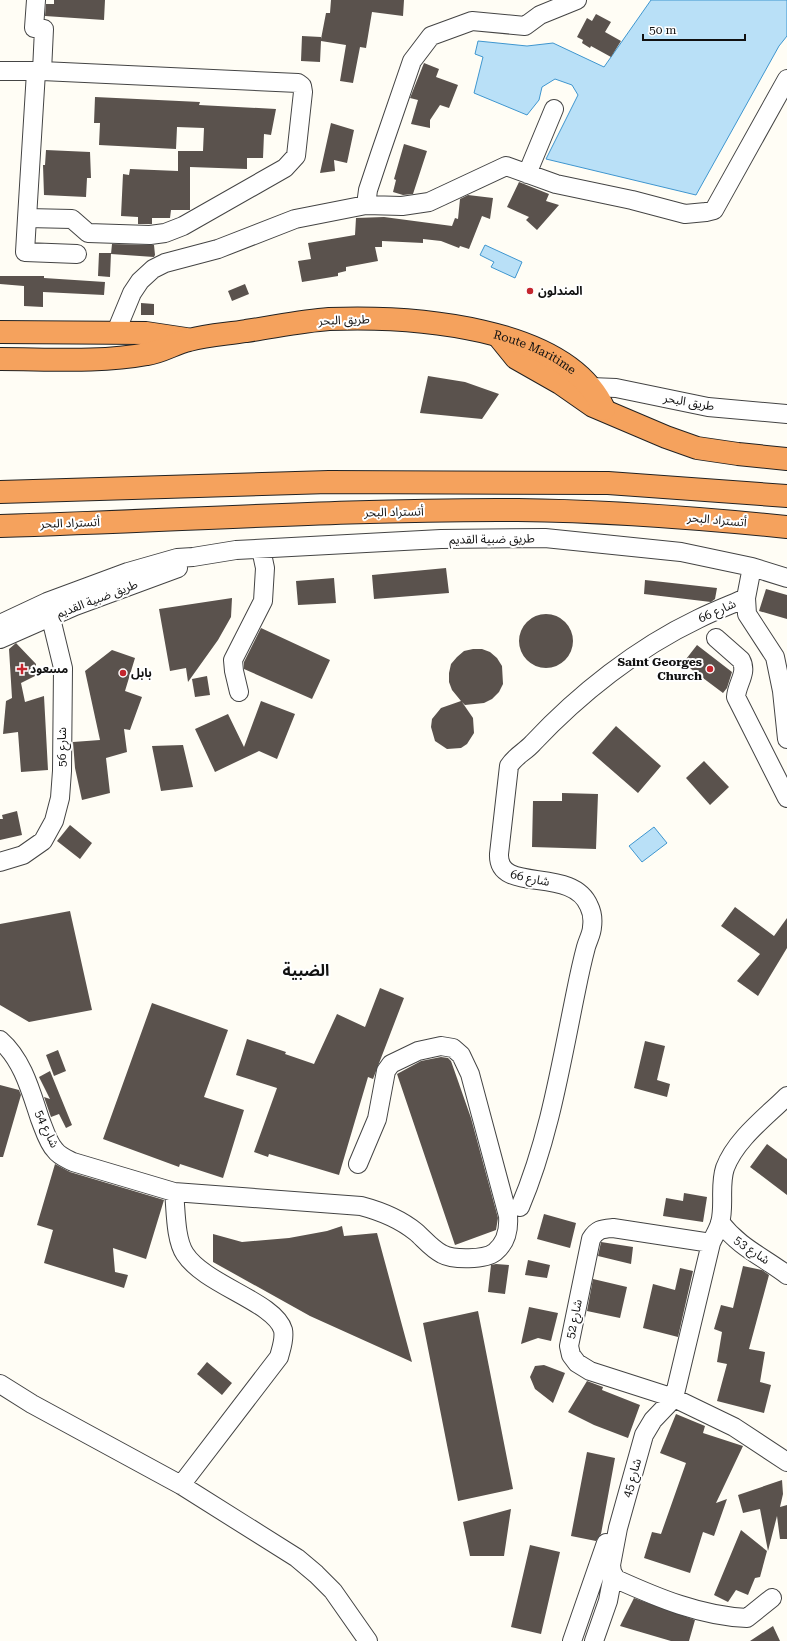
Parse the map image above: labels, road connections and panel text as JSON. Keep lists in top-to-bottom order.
{
  "streets": {
    "highway": ["طريق البحر", "Route Maritime", "أتستراد البحر"],
    "street": [
      "طريق ضبية القديم",
      "شارع 66",
      "شارع 56",
      "شارع 54",
      "شارع 53",
      "شارع 52",
      "شارع 45"
    ]
  },
  "crossings": [
    ["طريق البحر", "Route Maritime"],
    ["طريق ضبية القديم", "شارع 56"],
    ["شارع 53", "شارع 45"],
    ["شارع 52", "شارع 45"]
  ],
  "districts": ["الضبية"],
  "places": {
    "other": ["المندلون", "Saint Georges Church", "بابل"],
    "health": ["مسعود"]
  },
  "scale_bar": "50 m"
}
